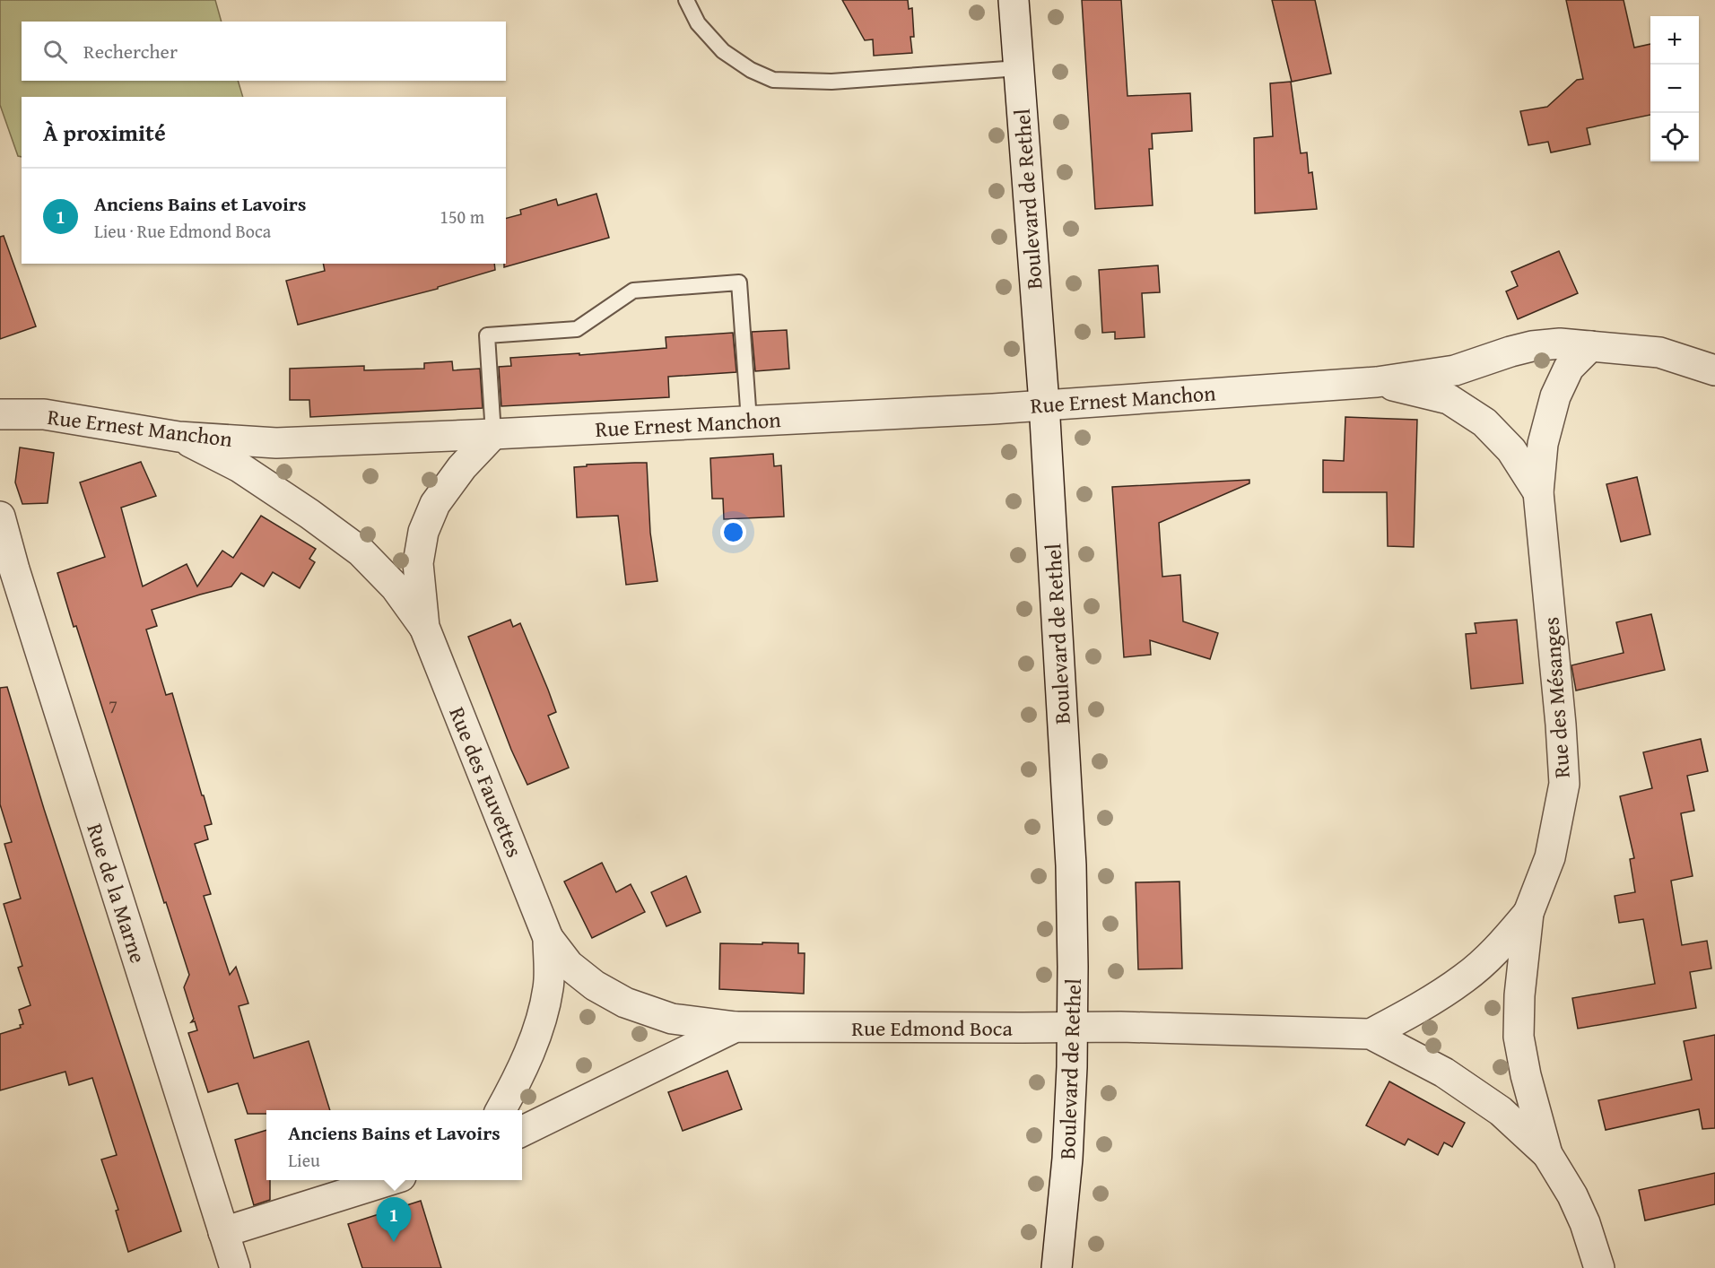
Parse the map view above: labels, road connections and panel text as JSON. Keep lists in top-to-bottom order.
{
  "streets": {
    "street": [
      "Boulevard de Rethel",
      "Rue Ernest Manchon",
      "Rue des Mésanges",
      "Rue des Fauvettes",
      "Rue de la Marne",
      "Rue Edmond Boca"
    ]
  },
  "crossings": [
    ["Boulevard de Rethel", "Rue Ernest Manchon"],
    ["Boulevard de Rethel", "Rue Edmond Boca"],
    ["Rue Ernest Manchon", "Rue des Mésanges"],
    ["Rue Ernest Manchon", "Rue des Fauvettes"],
    ["Rue des Mésanges", "Rue Edmond Boca"],
    ["Rue des Fauvettes", "Rue Edmond Boca"]
  ],
  "house_numbers": ["7"],
  "page": {
    "map_buttons": ["+", "−"],
    "search": "Rechercher",
    "heading": "À proximité",
    "list": [
      {
        "mark": "1",
        "name": "Anciens Bains et Lavoirs",
        "note": "Lieu · Rue Edmond Boca",
        "value": "150 m"
      }
    ],
    "popup": ["Anciens Bains et Lavoirs", "Lieu"],
    "pins": "1"
  }
}
